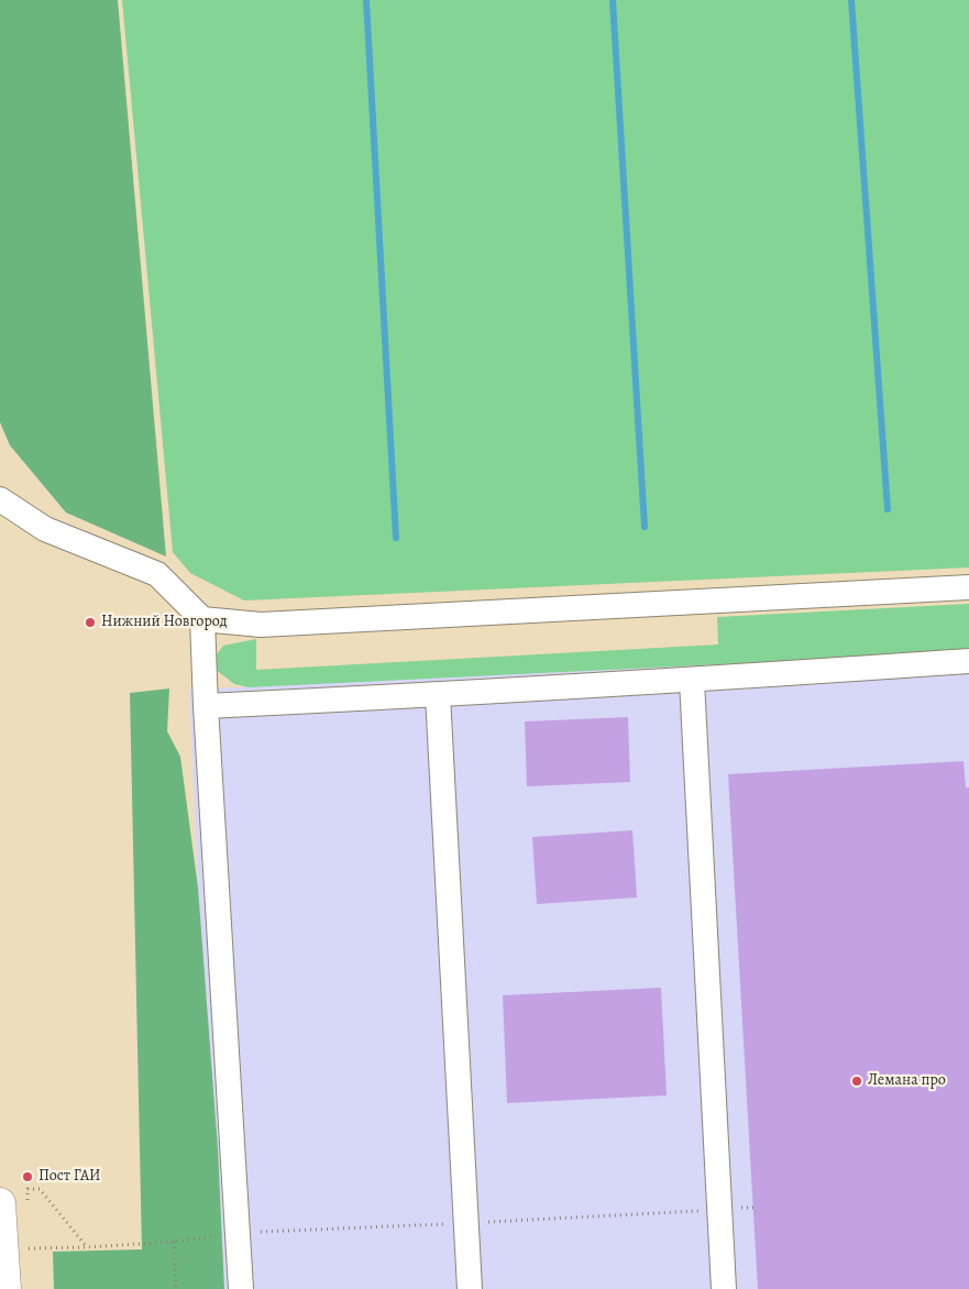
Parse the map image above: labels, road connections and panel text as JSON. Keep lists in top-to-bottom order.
{
  "places": ["Нижний Новгород", "Лемана про", "Пост ГАИ"]
}
